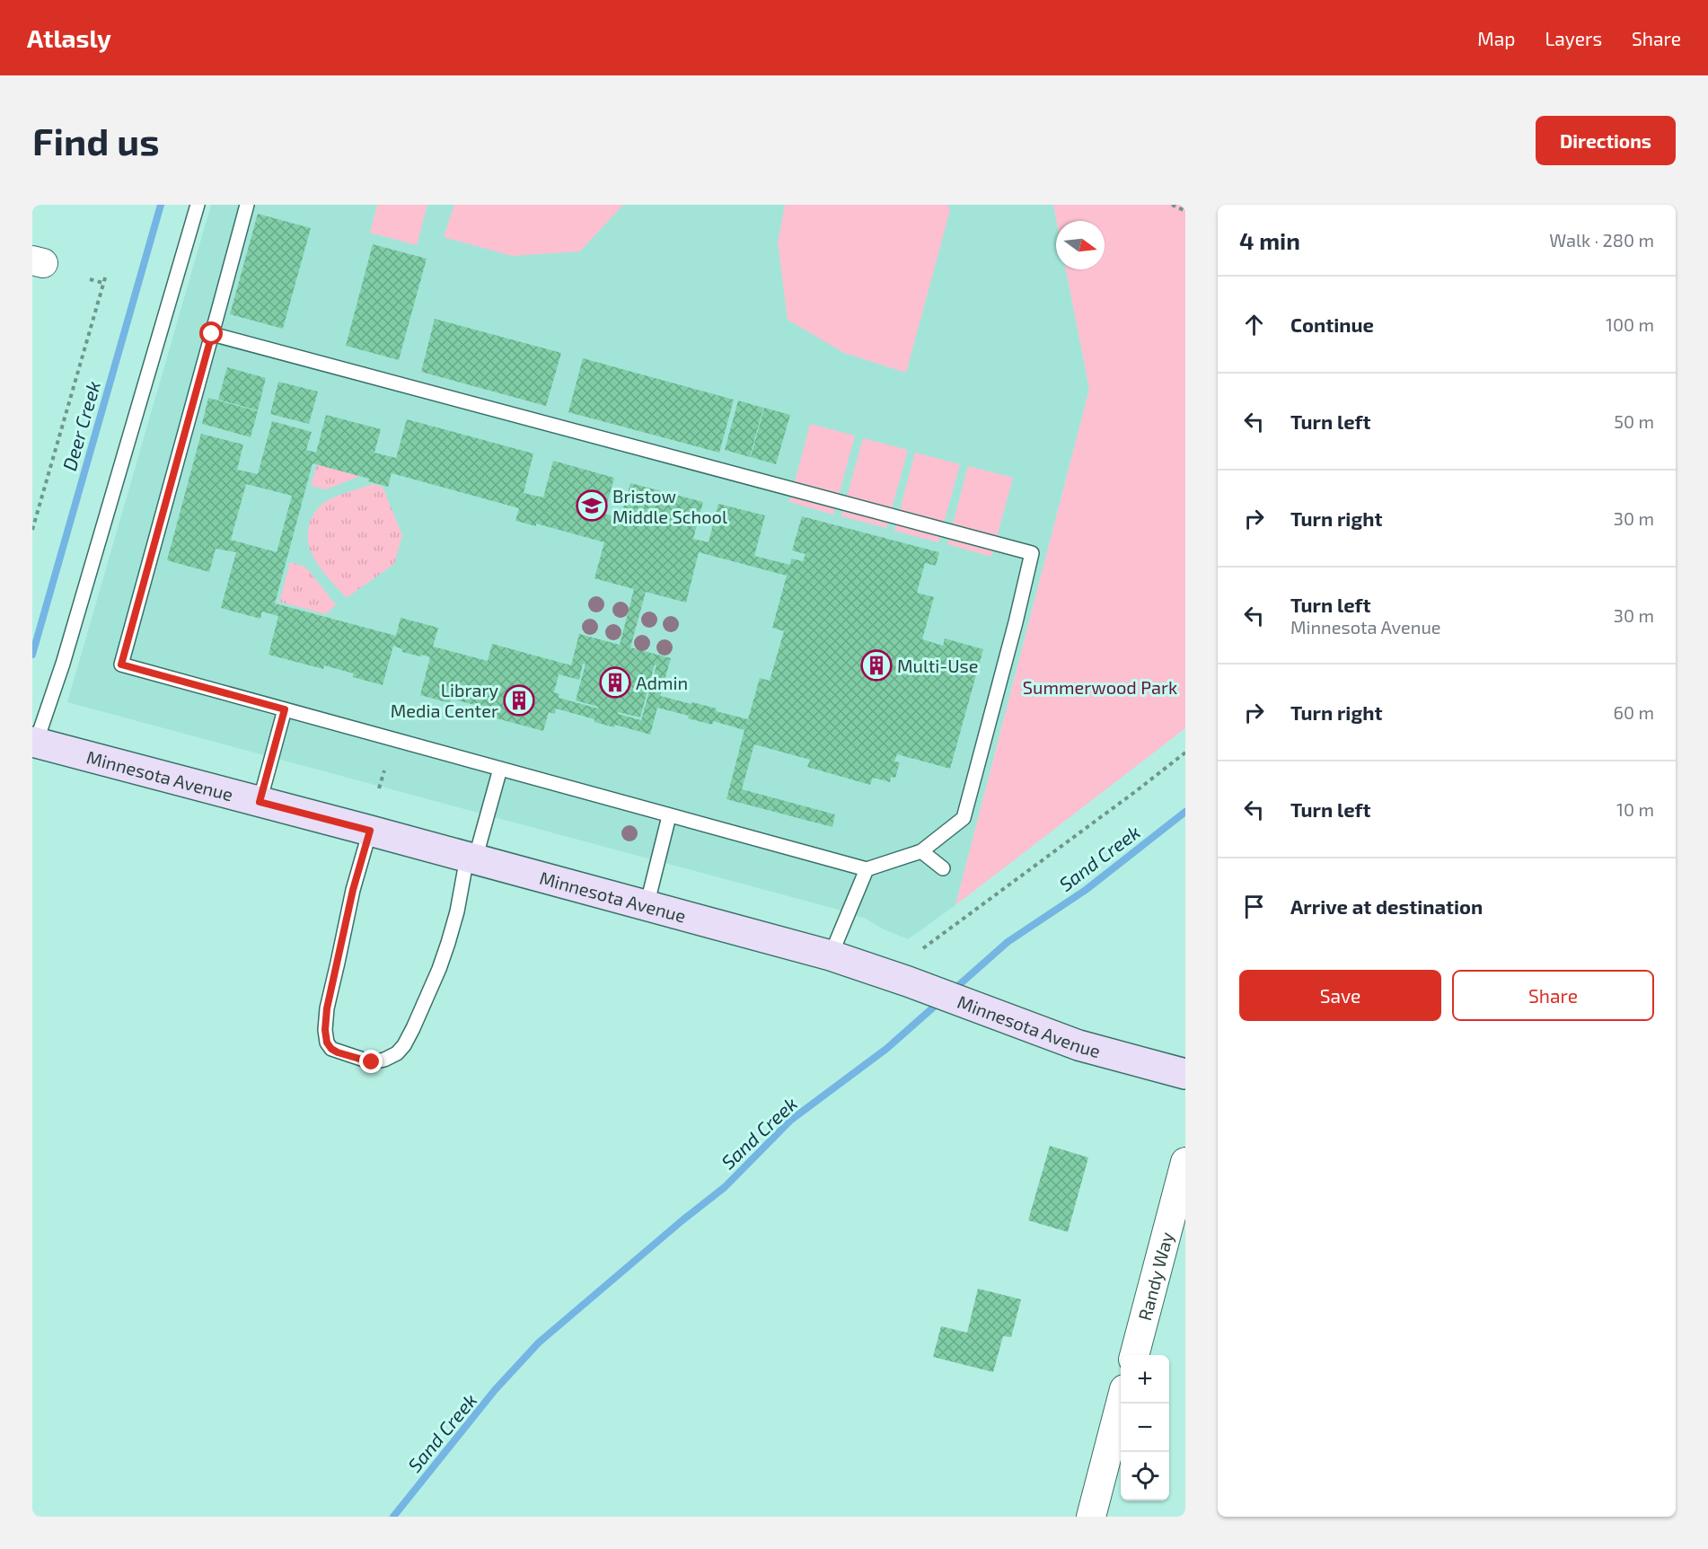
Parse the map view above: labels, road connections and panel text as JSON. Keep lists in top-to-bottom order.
{
  "streets": {
    "street": ["Minnesota Avenue", "Randy Way"]
  },
  "water": ["Deer Creek", "Sand Creek"],
  "parks": ["Summerwood Park"],
  "places": {
    "school or university": ["Bristow Middle School"],
    "building": ["Multi-Use", "Admin", "Library Media Center"]
  },
  "north": "right",
  "page": {
    "header": "Atlasly",
    "nav": ["Map", "Layers", "Share"],
    "buttons": [
      "Directions",
      ["Save", "Share"]
    ],
    "title": "Find us",
    "heading": ["4 min", "Walk · 280 m"],
    "list": [
      ["Continue", "100 m"],
      ["Turn left", "50 m"],
      ["Turn right", "30 m"],
      ["Turn left", "Minnesota Avenue", "30 m"],
      ["Turn right", "60 m"],
      ["Turn left", "10 m"],
      "Arrive at destination"
    ],
    "map_buttons": ["+", "−"]
  }
}
